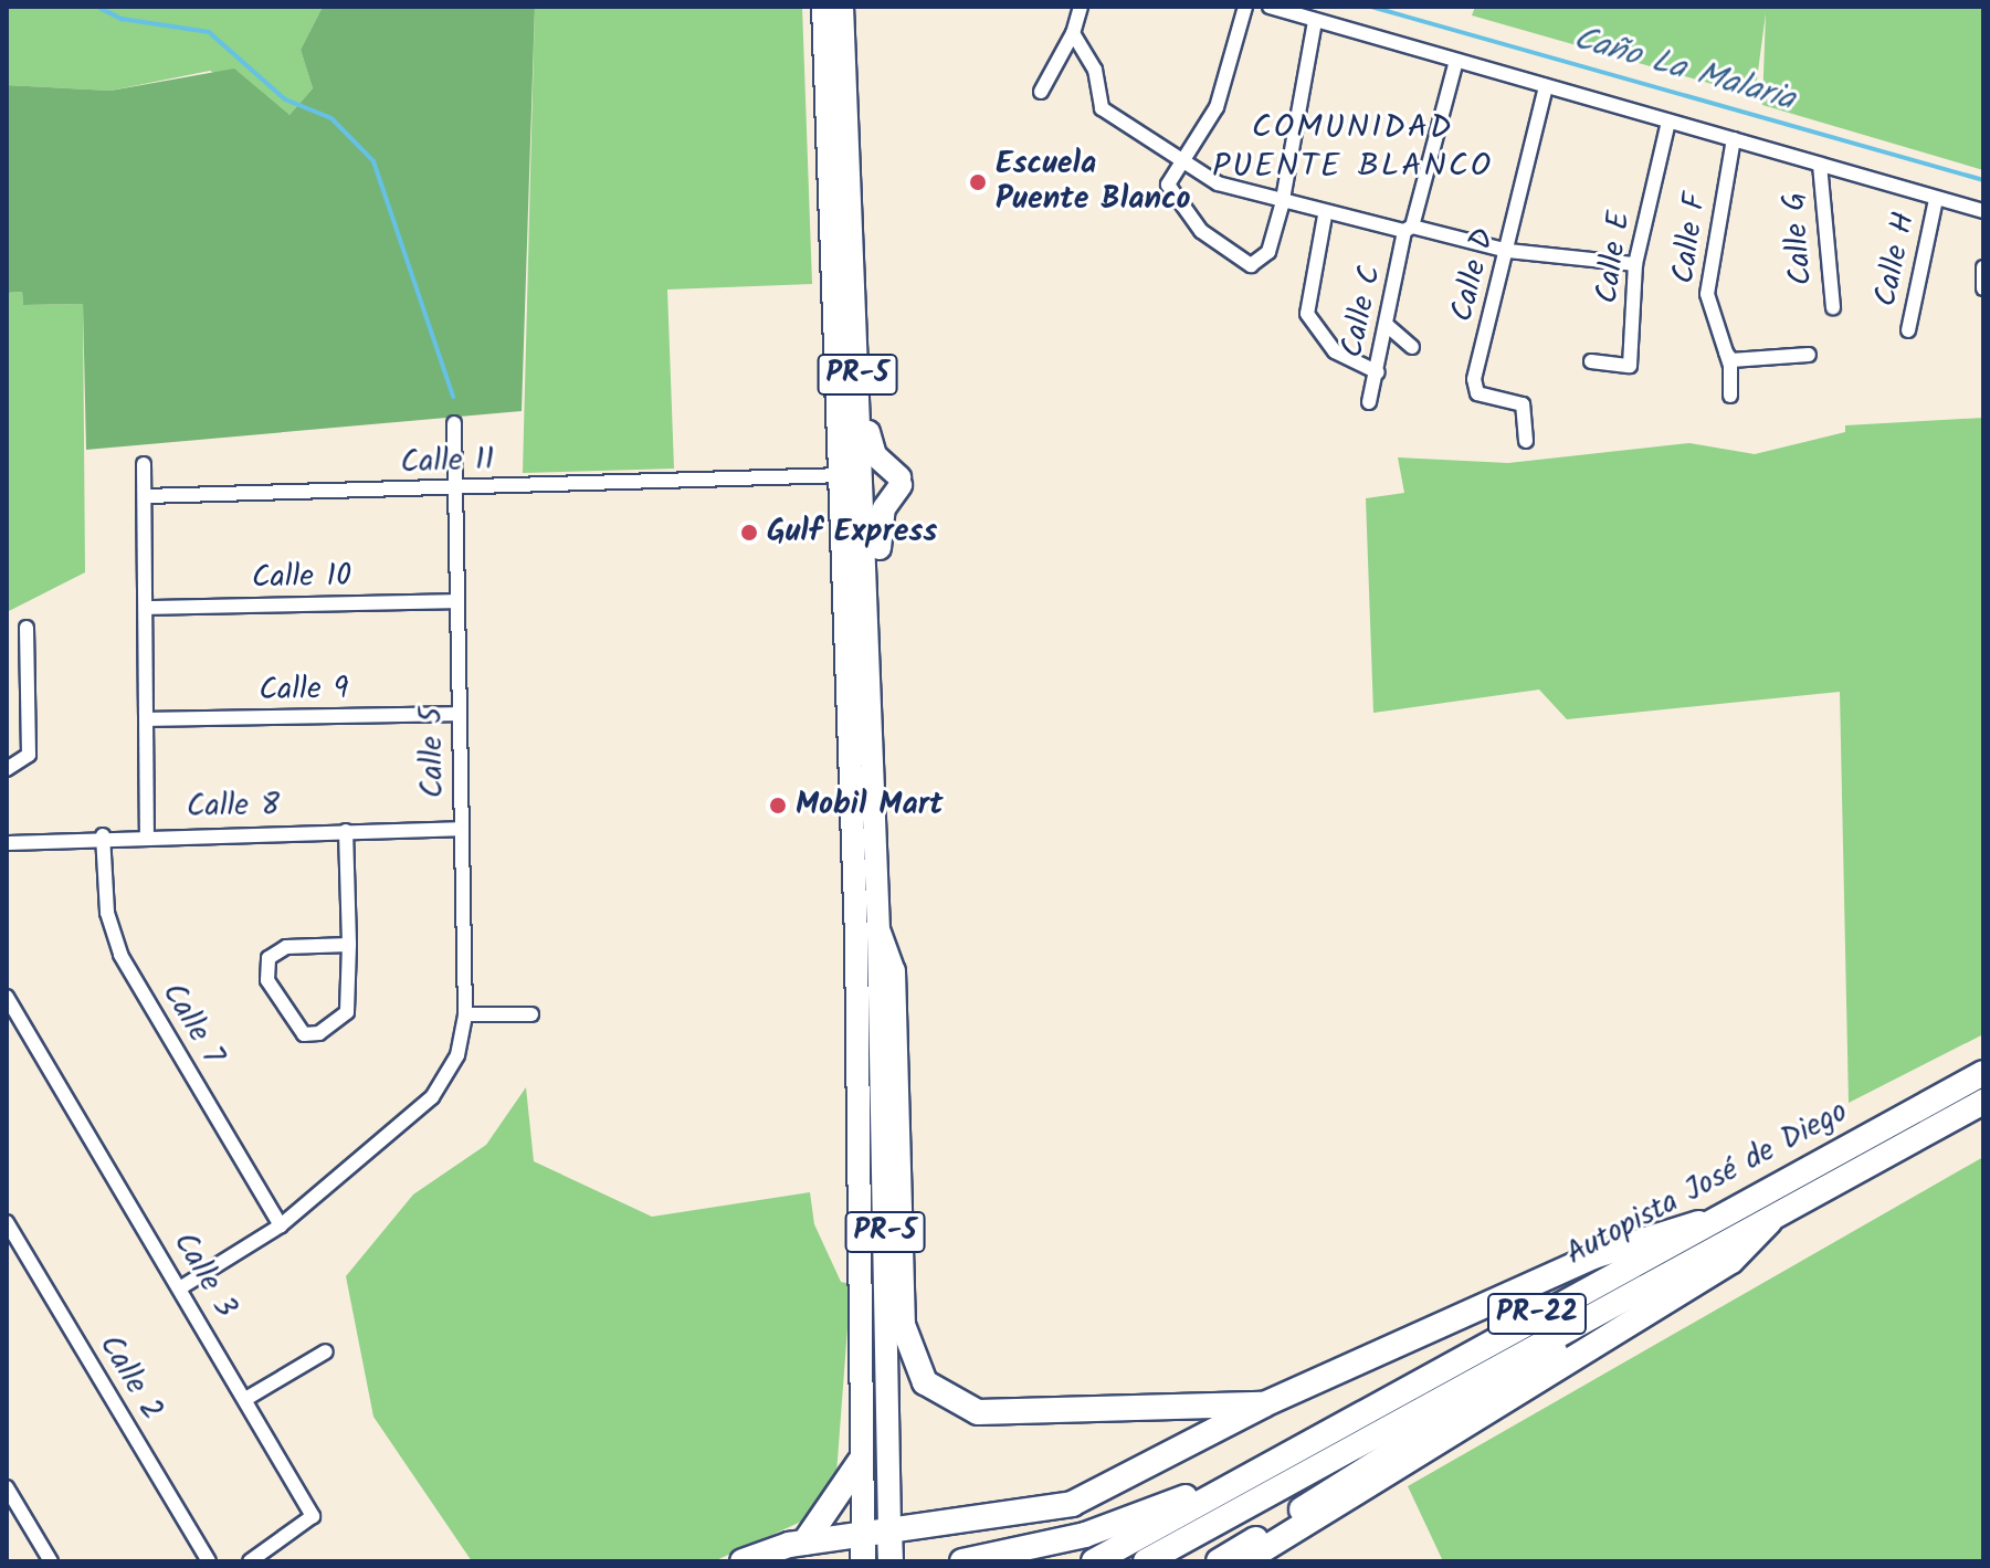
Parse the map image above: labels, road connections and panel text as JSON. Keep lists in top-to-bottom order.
{
  "streets": {
    "highway": ["PR-5", "Autopista José de Diego", "PR-22"],
    "street": [
      "Calle F",
      "Calle G",
      "Calle E",
      "Calle H",
      "Calle D",
      "Calle C",
      "Calle 11",
      "Calle 10",
      "Calle 9",
      "Calle 5",
      "Calle 8",
      "Calle 7",
      "Calle 3",
      "Calle 2"
    ]
  },
  "crossings": [
    ["PR-5", "Calle 11"],
    ["Calle 11", "Calle 5"],
    ["Calle 10", "Calle 5"],
    ["Calle 9", "Calle 5"],
    ["Calle 5", "Calle 8"],
    ["Calle 5", "Calle 7"],
    ["Calle 5", "Calle 3"],
    ["Calle 8", "Calle 7"]
  ],
  "districts": ["COMUNIDAD PUENTE BLANCO"],
  "water": ["Caño La Malaria"],
  "places": ["Escuela Puente Blanco", "Gulf Express", "Mobil Mart"]
}
